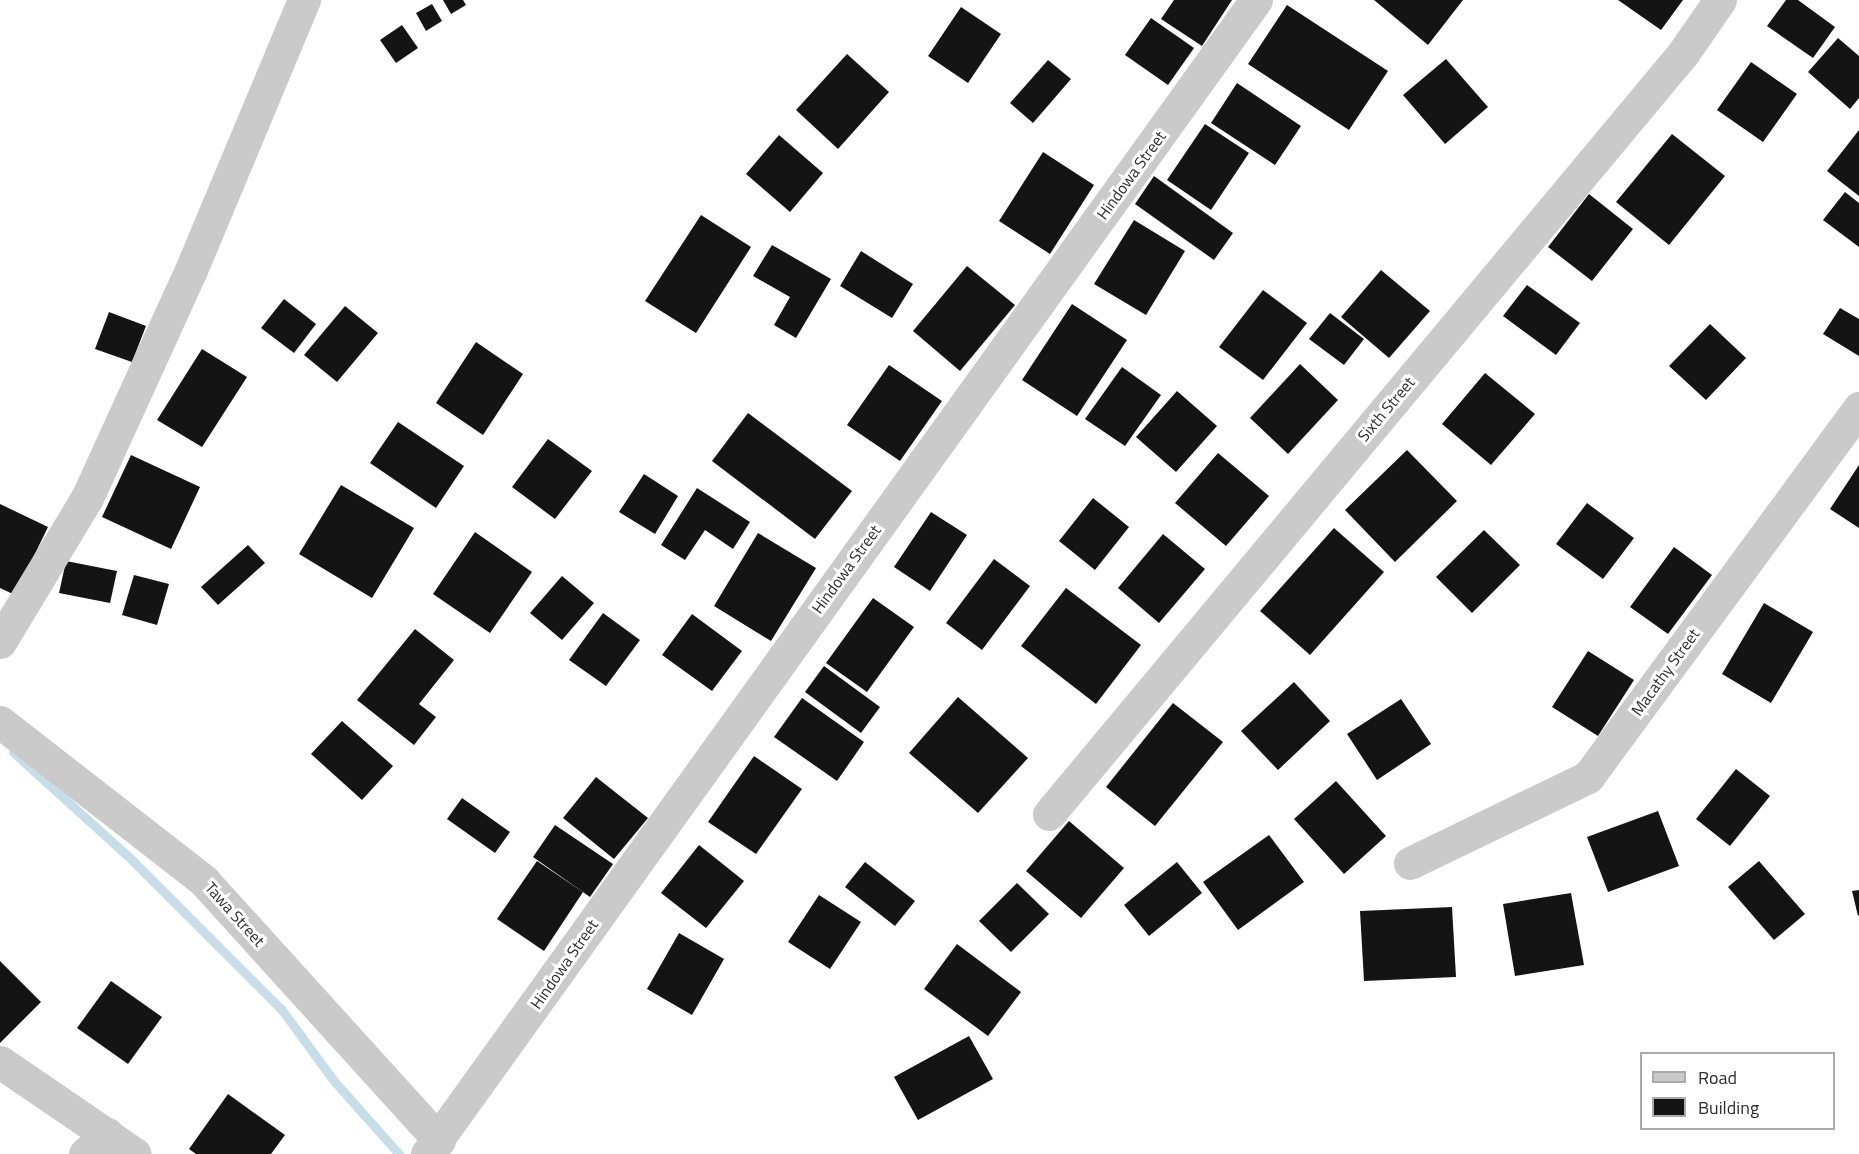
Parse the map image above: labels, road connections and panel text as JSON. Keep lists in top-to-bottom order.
{
  "streets": {
    "street": [
      "Hindowa Street",
      "Sixth Street",
      "Macathy Street",
      "Tawa Street"
    ]
  },
  "crossings": [
    ["Hindowa Street", "Tawa Street"]
  ],
  "legend": ["Road", "Building"]
}
